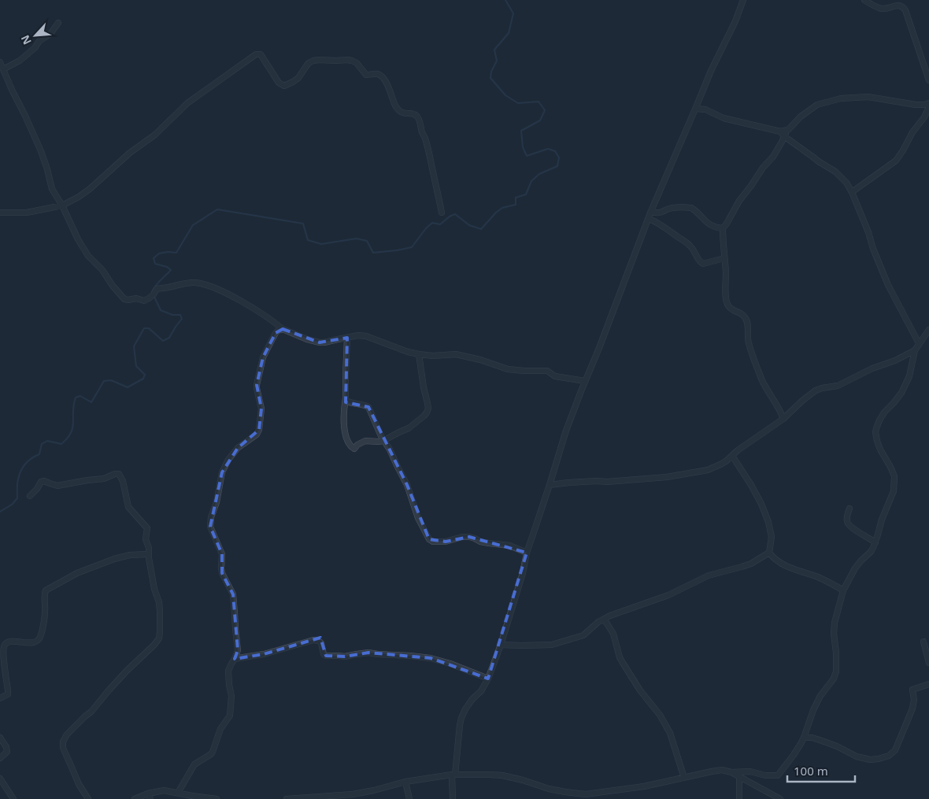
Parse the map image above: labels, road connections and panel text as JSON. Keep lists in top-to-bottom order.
{
  "scale_bar": "100 m",
  "north": "bottom left"
}
